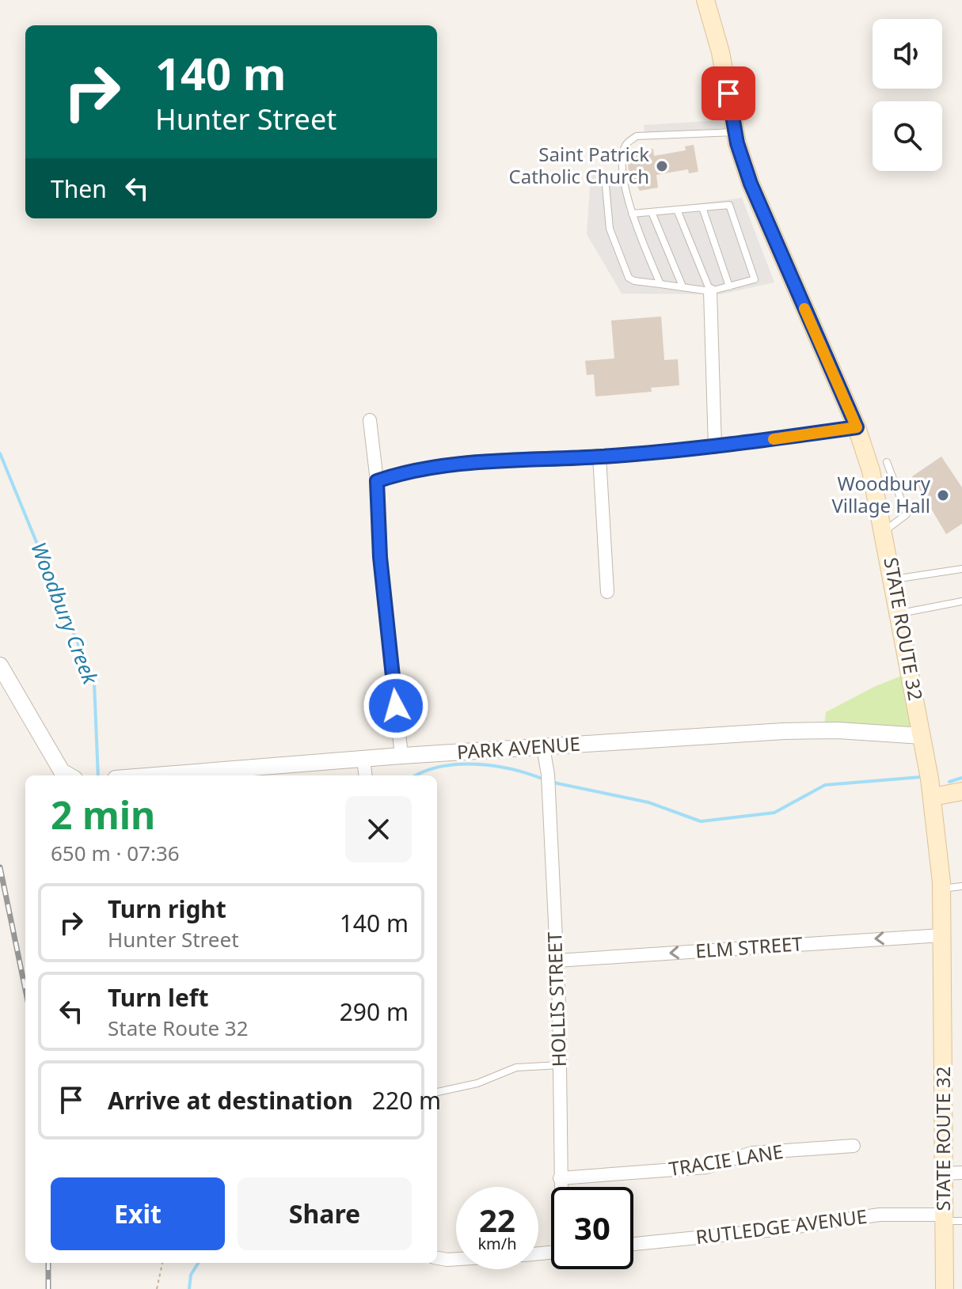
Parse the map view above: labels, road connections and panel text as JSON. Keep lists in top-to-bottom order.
{
  "streets": {
    "main road": ["STATE ROUTE 32"],
    "street": [
      "PARK AVENUE",
      "ELM STREET",
      "HOLLIS STREET",
      "TRACIE LANE",
      "RUTLEDGE AVENUE"
    ]
  },
  "crossings": [
    ["STATE ROUTE 32", "PARK AVENUE"],
    ["STATE ROUTE 32", "ELM STREET"],
    ["STATE ROUTE 32", "RUTLEDGE AVENUE"],
    ["PARK AVENUE", "HOLLIS STREET"],
    ["ELM STREET", "HOLLIS STREET"],
    ["HOLLIS STREET", "TRACIE LANE"]
  ],
  "one_way": ["ELM STREET"],
  "water": ["Woodbury Creek"],
  "places": ["Saint Patrick Catholic Church", "Woodbury Village Hall"],
  "page": {
    "turn": ["140 m", "Hunter Street"],
    "then": "Then",
    "heading": ["2 min", "650 m · 07:36"],
    "list": [
      {
        "name": "Turn right",
        "note": "Hunter Street",
        "value": "140 m"
      },
      {
        "name": "Turn left",
        "note": "State Route 32",
        "value": "290 m"
      },
      {
        "name": "Arrive at destination",
        "value": "220 m"
      }
    ],
    "buttons": ["Exit", "Share"],
    "speed": "22 km/h",
    "limit": "30"
  }
}
